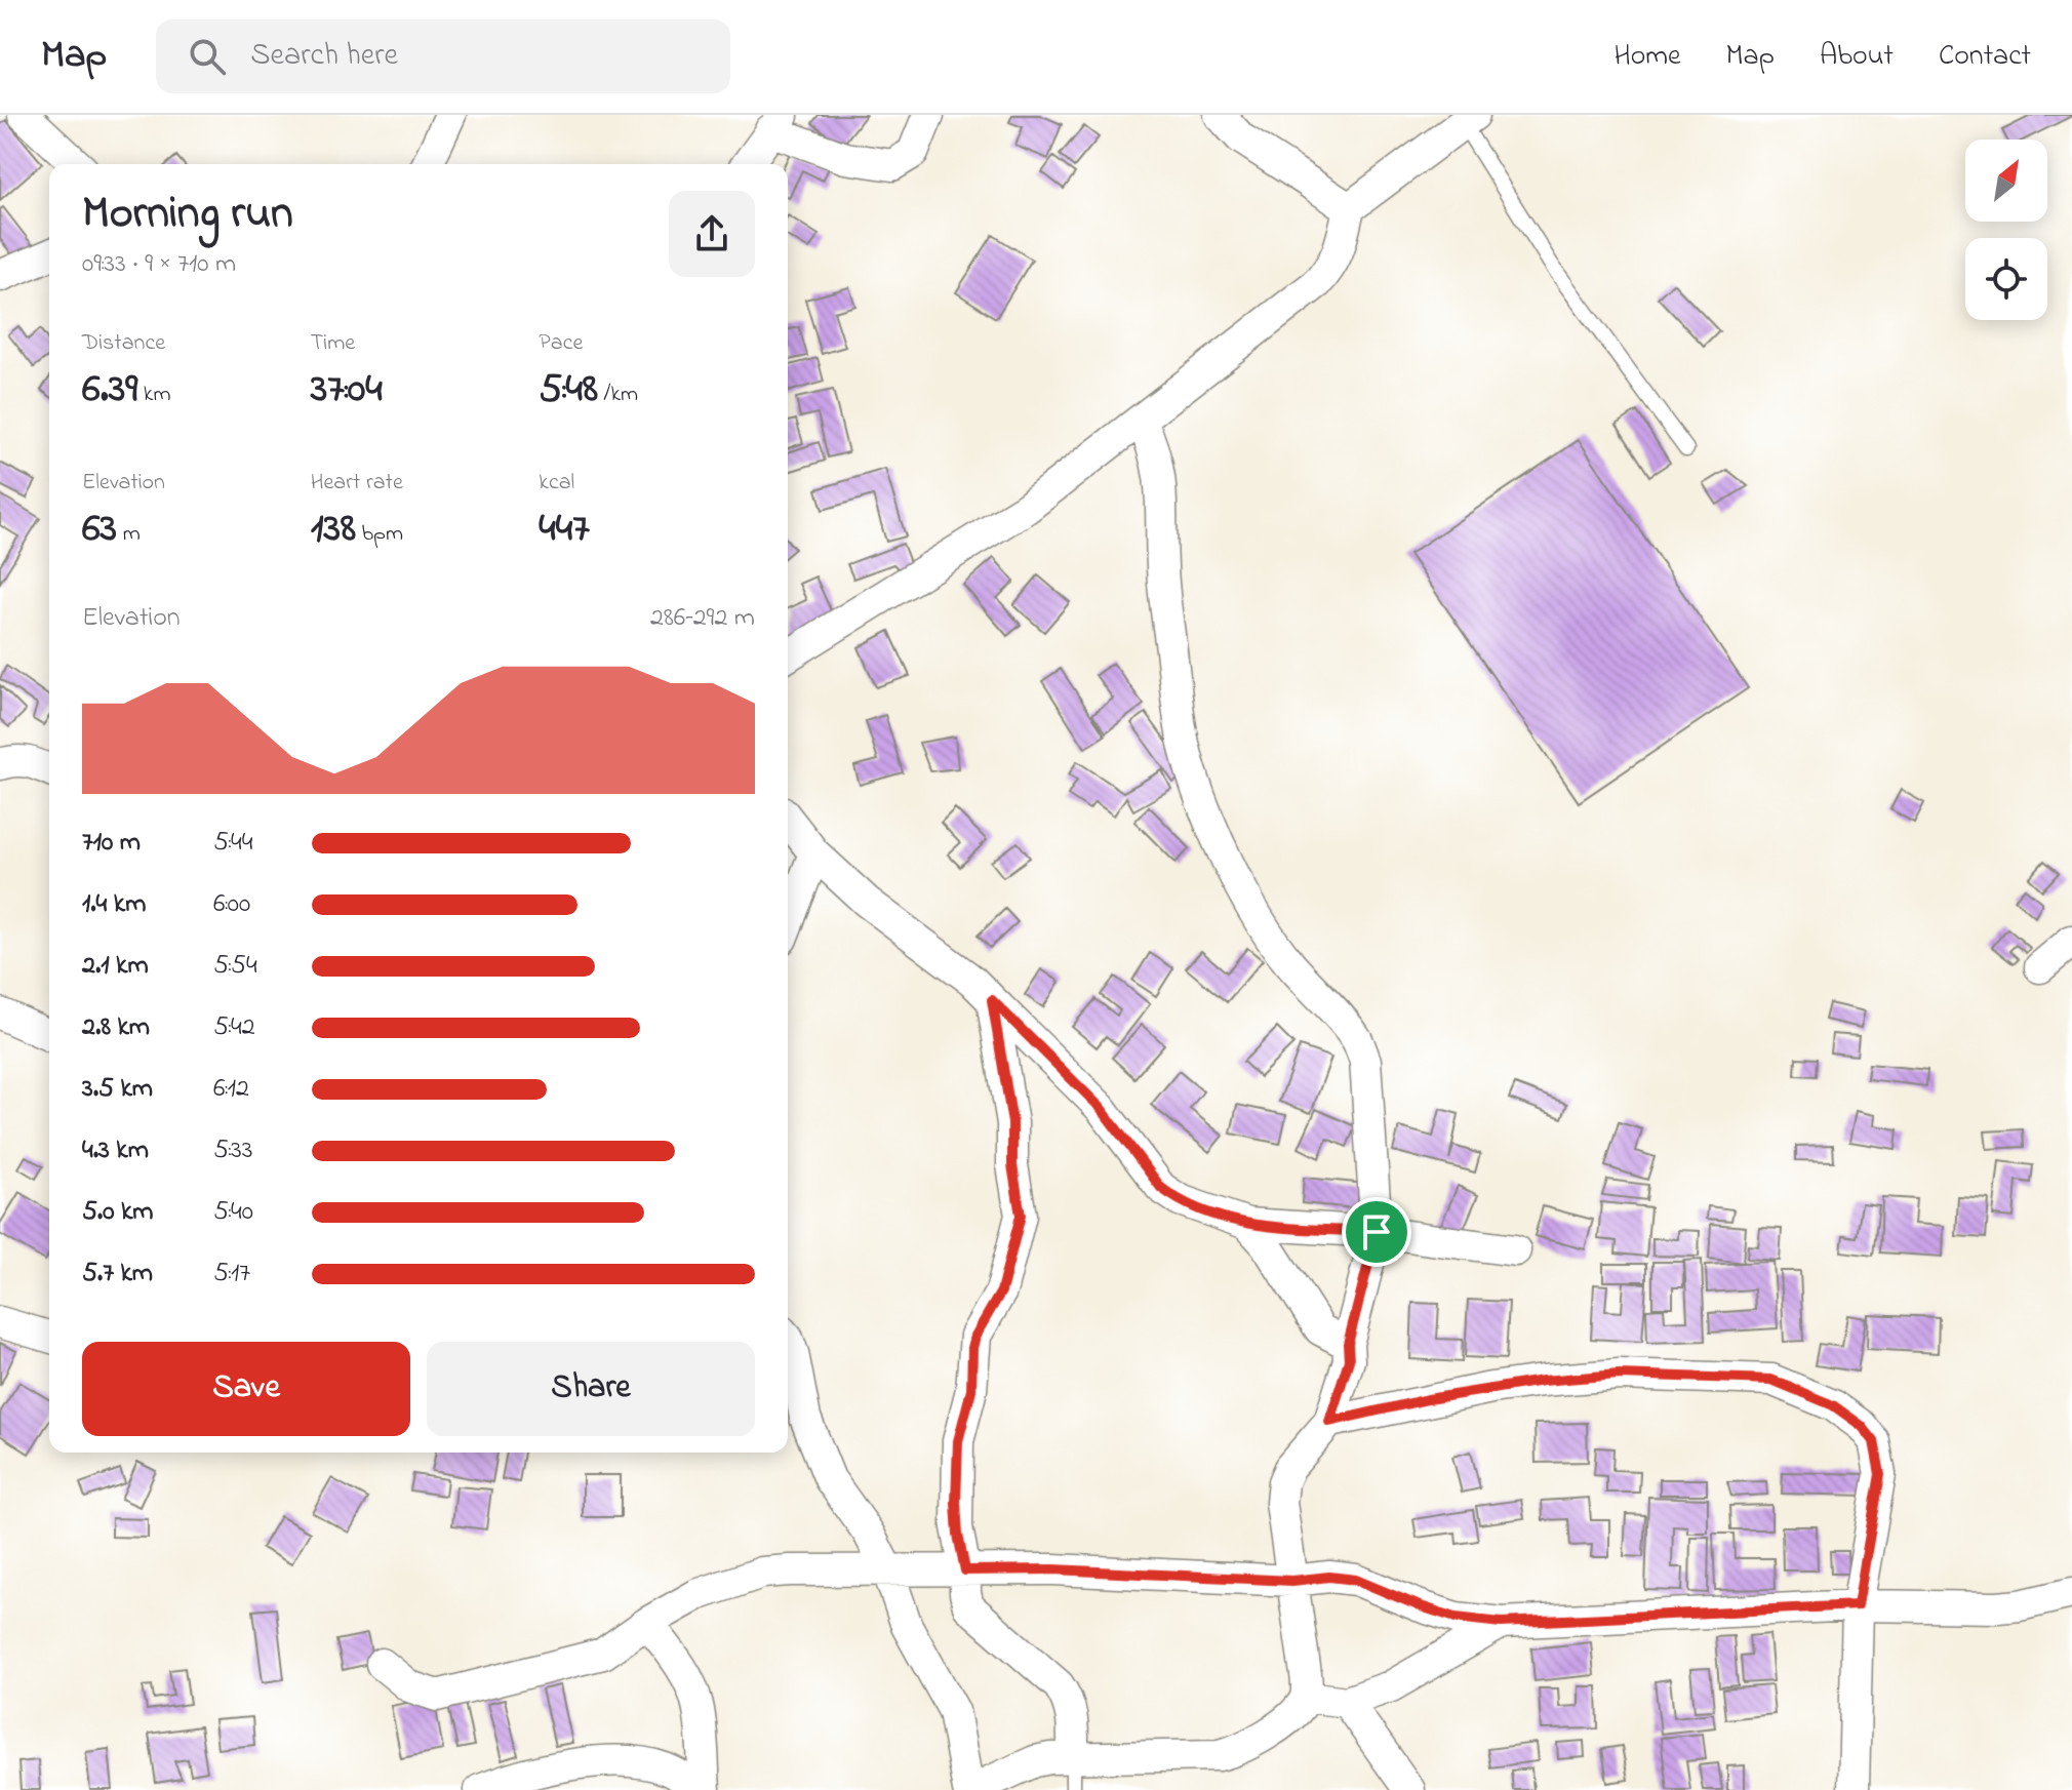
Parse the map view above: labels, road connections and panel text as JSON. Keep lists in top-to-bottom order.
{
  "north": "top right",
  "page": {
    "header": "Map",
    "search": "Search here",
    "nav": [
      "Home",
      "Map",
      "About",
      "Contact"
    ],
    "heading": ["Morning run", "09:33 · 9 × 710 m"],
    "stats": [
      ["Distance", "6.39 km"],
      ["Time", "37:04"],
      ["Pace", "5:48 /km"],
      ["Elevation", "63 m"],
      ["Heart rate", "138 bpm"],
      ["kcal", "447"]
    ],
    "chart": ["Elevation", "286–292 m"],
    "list": [
      {
        "name": "710 m",
        "note": "5:44"
      },
      {
        "name": "1.4 km",
        "note": "6:00"
      },
      {
        "name": "2.1 km",
        "note": "5:54"
      },
      {
        "name": "2.8 km",
        "note": "5:42"
      },
      {
        "name": "3.5 km",
        "note": "6:12"
      },
      {
        "name": "4.3 km",
        "note": "5:33"
      },
      {
        "name": "5.0 km",
        "note": "5:40"
      },
      {
        "name": "5.7 km",
        "note": "5:17"
      }
    ],
    "buttons": ["Save", "Share"]
  }
}
